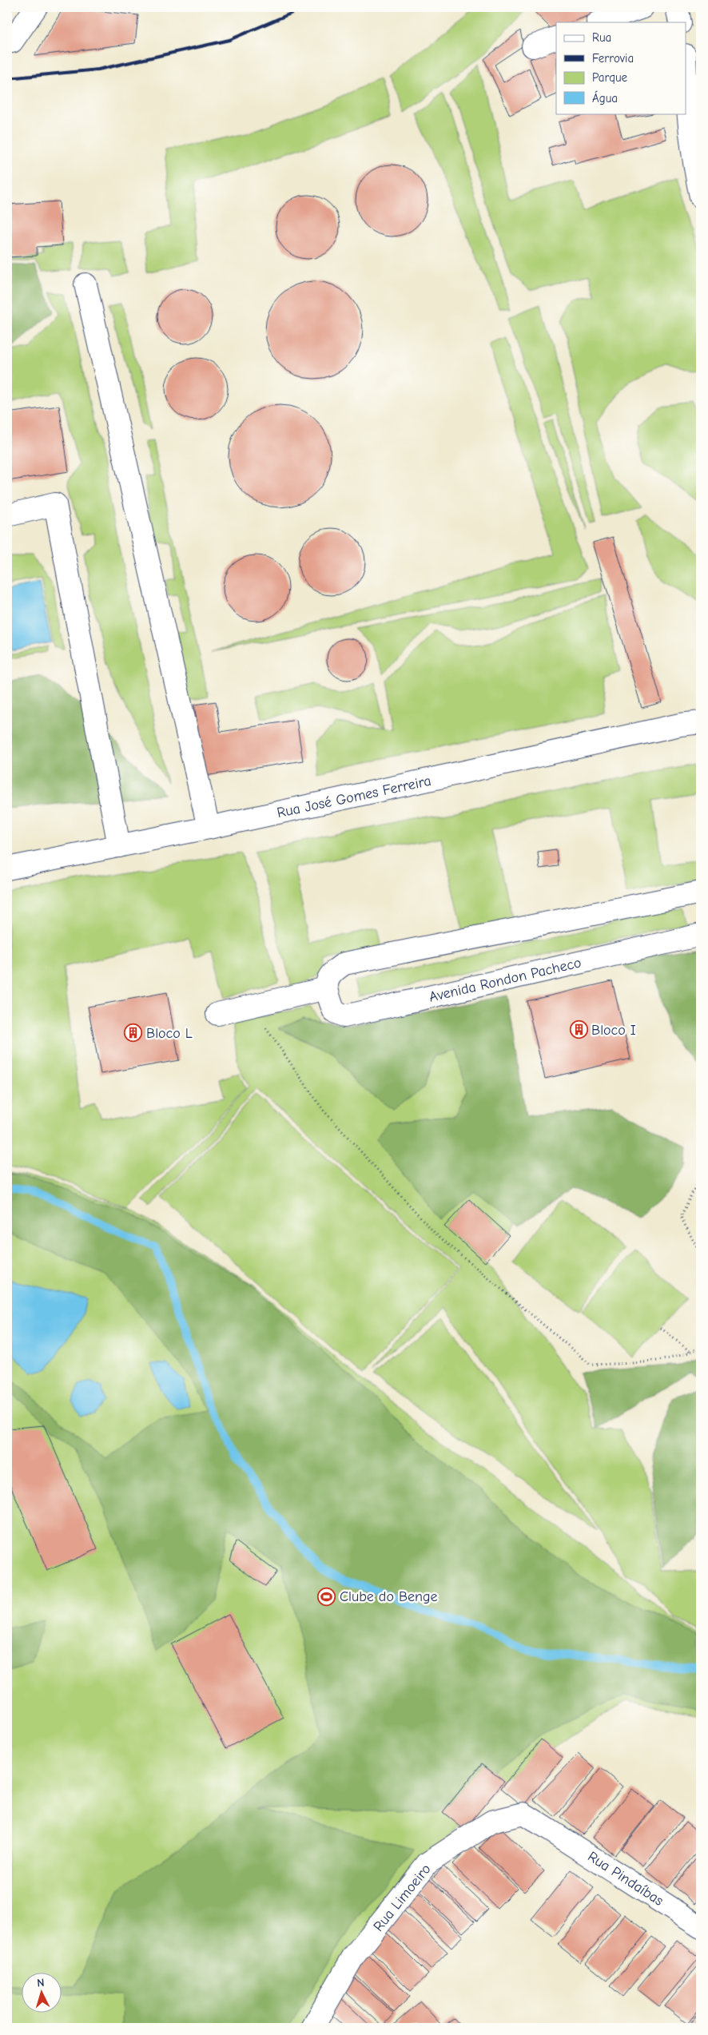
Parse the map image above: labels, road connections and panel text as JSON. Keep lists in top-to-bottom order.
{
  "streets": {
    "street": [
      "Rua José Gomes Ferreira",
      "Avenida Rondon Pacheco",
      "Rua Pindaíbas",
      "Rua Limoeiro"
    ]
  },
  "crossings": [
    ["Rua Pindaíbas", "Rua Limoeiro"]
  ],
  "places": {
    "building": ["Bloco I", "Bloco L"],
    "sports": ["Clube do Benge"]
  },
  "legend": [
    "Rua",
    "Ferrovia",
    "Parque",
    "Água"
  ],
  "north": "top"
}
